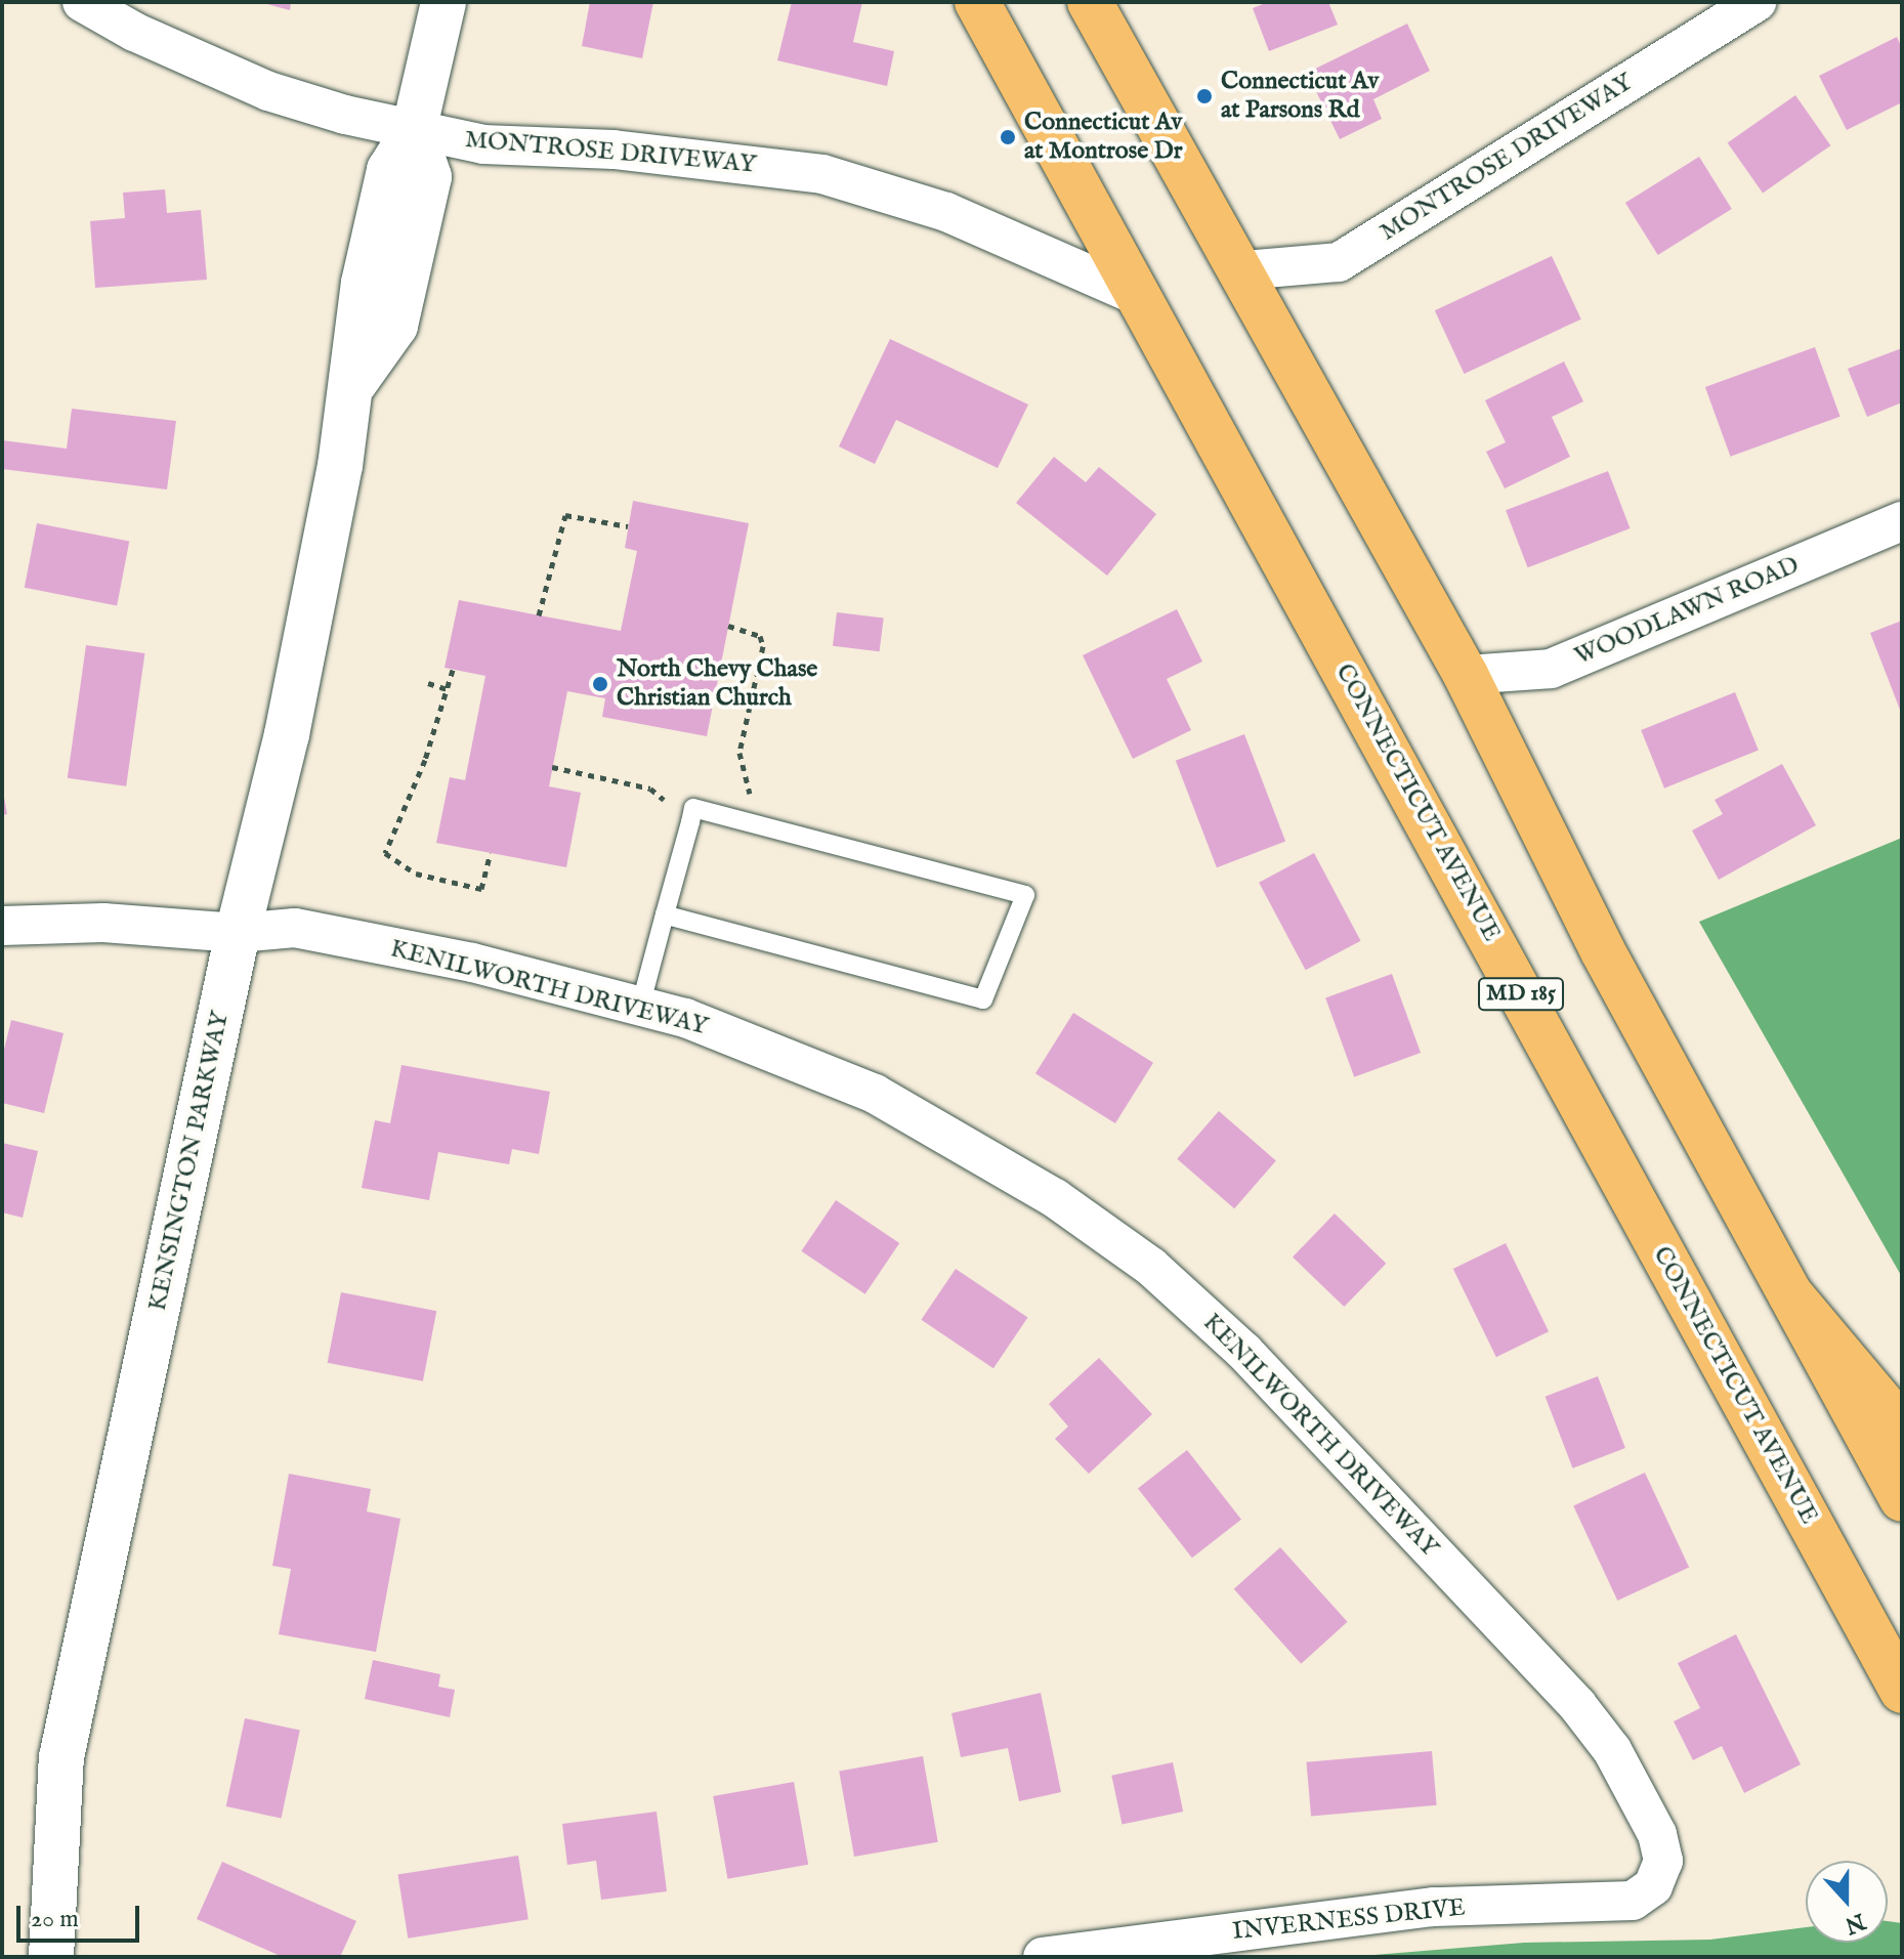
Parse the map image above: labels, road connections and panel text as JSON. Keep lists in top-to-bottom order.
{
  "streets": {
    "main road": ["CONNECTICUT AVENUE", "MD 185"],
    "street": [
      "MONTROSE DRIVEWAY",
      "WOODLAWN ROAD",
      "KENILWORTH DRIVEWAY",
      "KENSINGTON PARKWAY",
      "INVERNESS DRIVE"
    ]
  },
  "crossings": [
    ["MONTROSE DRIVEWAY", "CONNECTICUT AVENUE"],
    ["MONTROSE DRIVEWAY", "KENSINGTON PARKWAY"],
    ["KENILWORTH DRIVEWAY", "KENSINGTON PARKWAY"],
    ["KENILWORTH DRIVEWAY", "INVERNESS DRIVE"]
  ],
  "places": ["Connecticut Av at Parsons Rd", "Connecticut Av at Montrose Dr", "North Chevy Chase Christian Church"],
  "scale_bar": "20 m",
  "north": "bottom"
}
